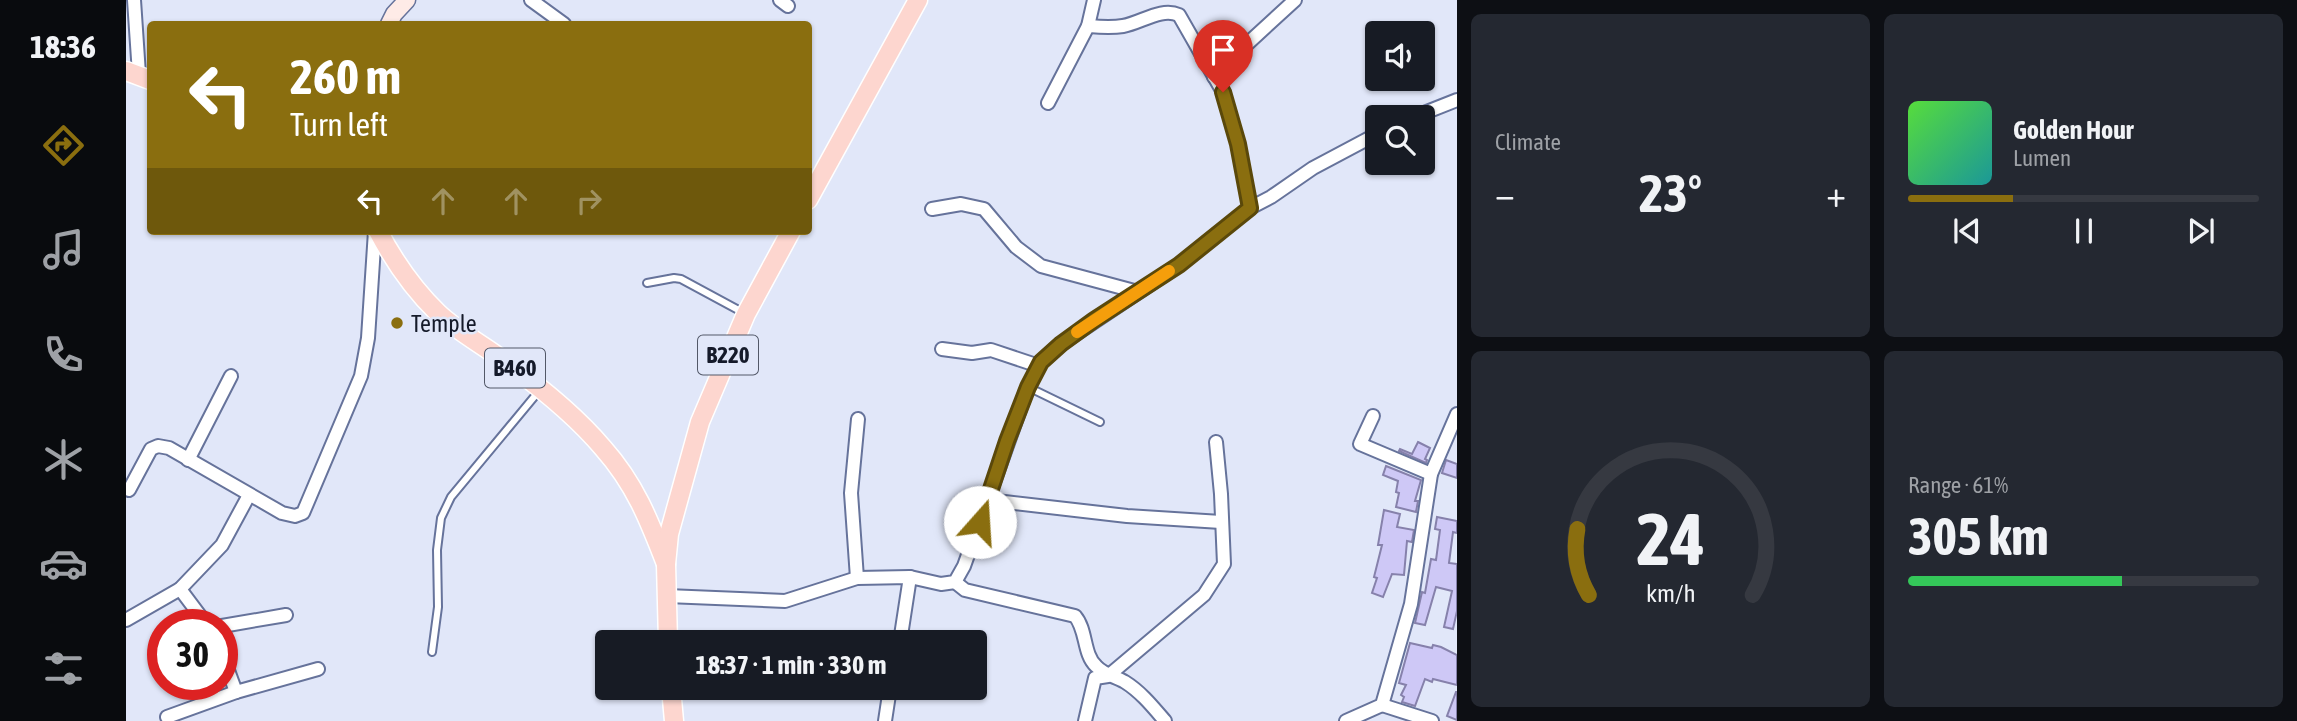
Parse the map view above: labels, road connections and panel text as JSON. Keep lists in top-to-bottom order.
{
  "streets": {
    "main road": ["B220", "B460"]
  },
  "crossings": [
    ["B220", "B460"]
  ],
  "places": ["Temple"],
  "page": {
    "tabs": "18:36",
    "tile": [
      "Climate",
      ["Range · 61%", "305 km"]
    ],
    "turn": ["260 m", "Turn left"],
    "song": ["Golden Hour", "Lumen"],
    "heat": ["−", "23°", "+"],
    "limit": "30",
    "trip": "18:37 · 1 min · 330 m",
    "gauge": ["24", "km/h"]
  }
}
